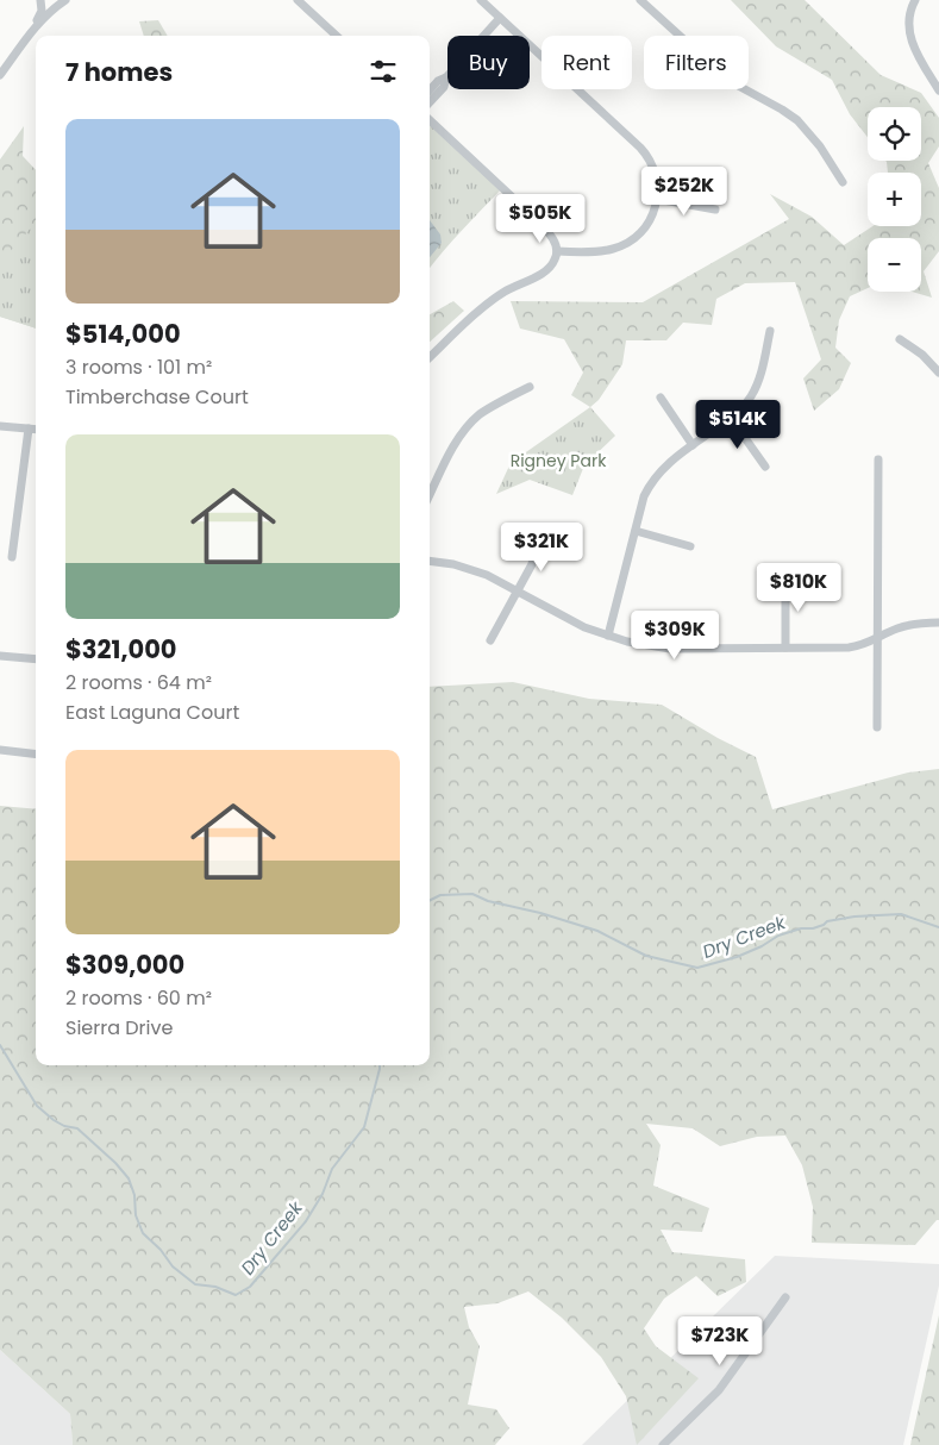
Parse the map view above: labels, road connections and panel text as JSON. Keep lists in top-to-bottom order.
{
  "water": ["Dry Creek"],
  "parks": ["Rigney Park"],
  "page": {
    "chip": ["Buy", "Rent", "Filters"],
    "heading": "7 homes",
    "map_buttons": ["+", "−"],
    "list": [
      {
        "name": "$514,000",
        "note": "3 rooms · 101 m² · Timberchase Court"
      },
      {
        "name": "$321,000",
        "note": "2 rooms · 64 m² · East Laguna Court"
      },
      {
        "name": "$309,000",
        "note": "2 rooms · 60 m² · Sierra Drive"
      }
    ],
    "price": [
      "$252K",
      "$505K",
      "$514K",
      "$321K",
      "$810K",
      "$309K",
      "$723K"
    ]
  }
}
